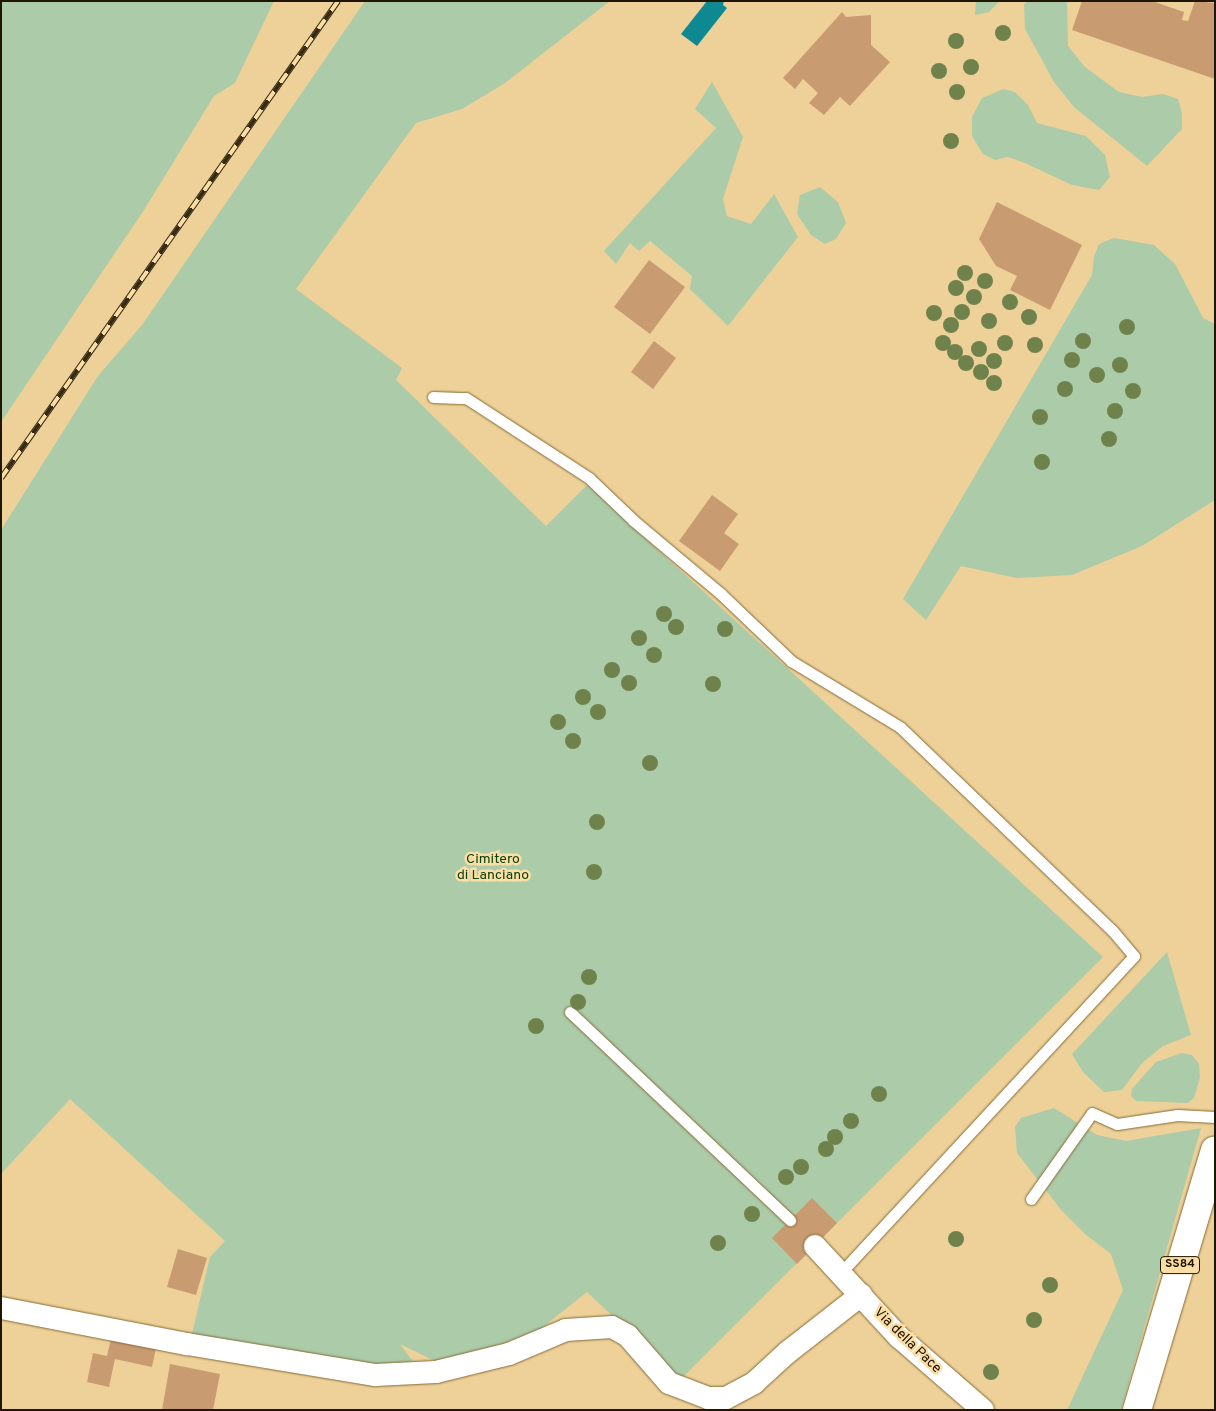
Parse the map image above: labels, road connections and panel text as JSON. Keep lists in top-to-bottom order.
{
  "streets": {
    "main road": ["SS84"],
    "street": ["Via della Pace"]
  },
  "parks": ["Cimitero di Lanciano"]
}
